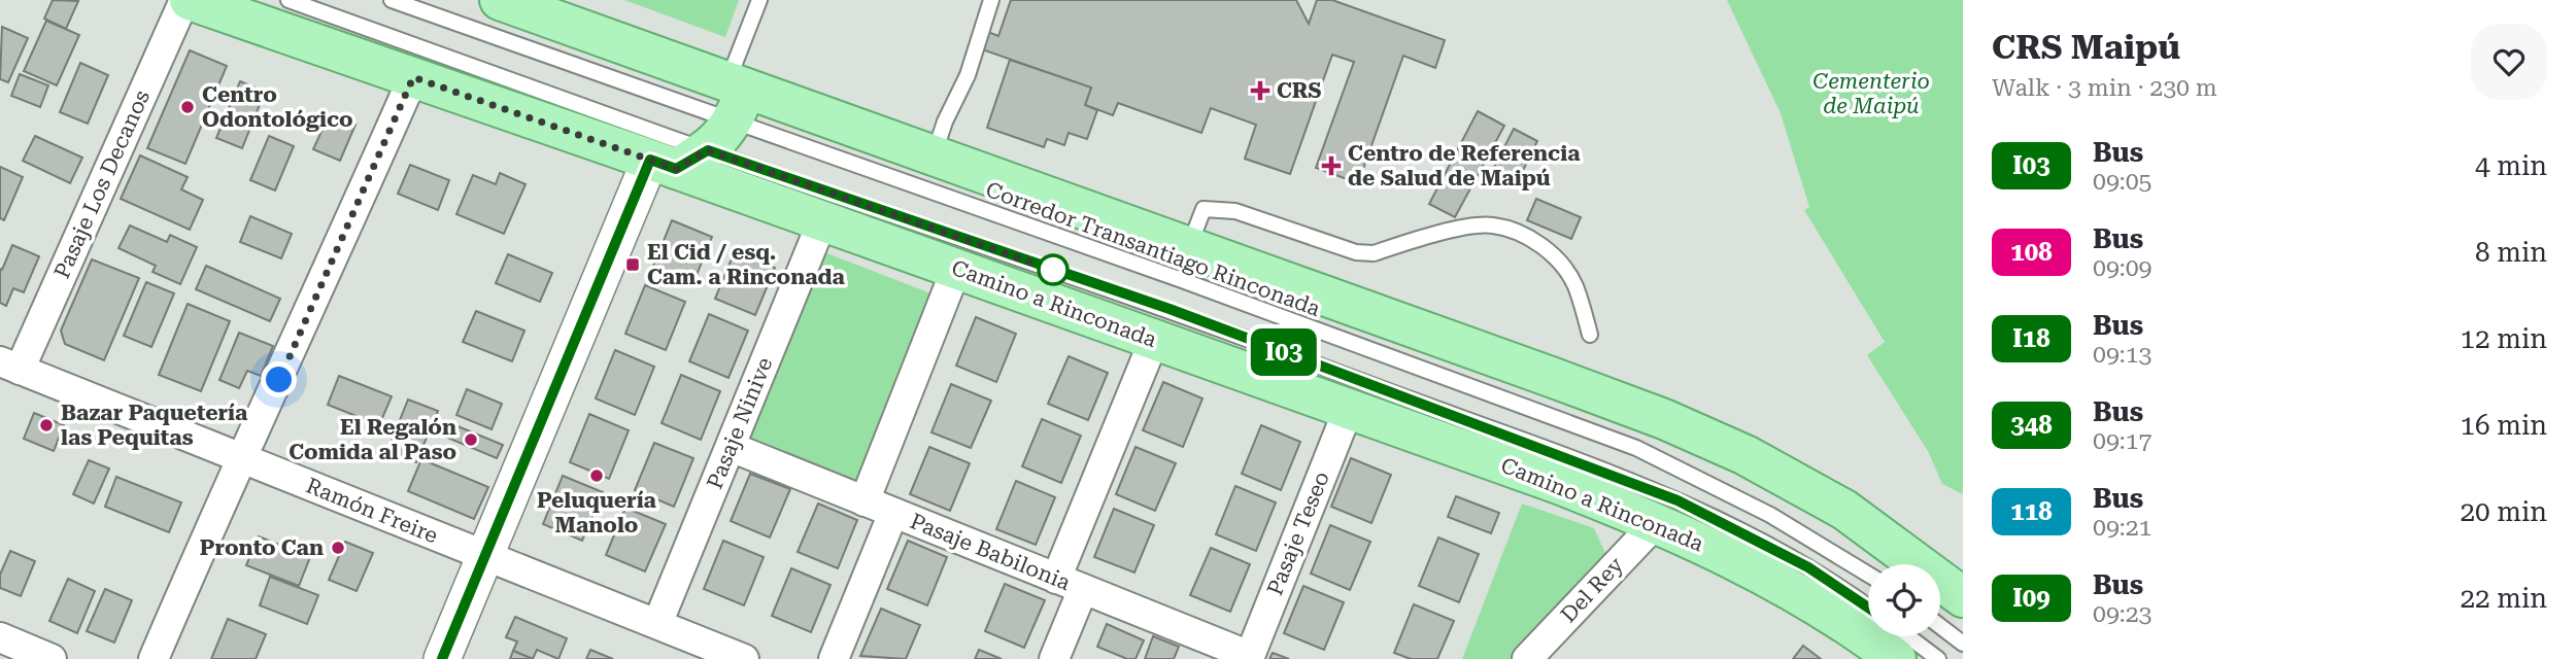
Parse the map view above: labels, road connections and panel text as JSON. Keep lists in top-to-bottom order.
{
  "streets": {
    "main road": ["Camino a Rinconada"],
    "street": [
      "Pasaje Los Decanos",
      "Pasaje Ninive",
      "Ramón Freire",
      "Pasaje Teseo",
      "Pasaje Babilonia",
      "Del Rey"
    ],
    "lane": ["Corredor Transantiago Rinconada"]
  },
  "crossings": [
    ["Pasaje Los Decanos", "Camino a Rinconada"],
    ["Pasaje Los Decanos", "Ramón Freire"],
    ["Corredor Transantiago Rinconada", "Camino a Rinconada"],
    ["Corredor Transantiago Rinconada", "Del Rey"],
    ["Camino a Rinconada", "Pasaje Ninive"],
    ["Camino a Rinconada", "Pasaje Teseo"],
    ["Camino a Rinconada", "Del Rey"],
    ["Pasaje Ninive", "Ramón Freire"],
    ["Pasaje Ninive", "Pasaje Babilonia"],
    ["Pasaje Teseo", "Pasaje Babilonia"]
  ],
  "parks": ["Cementerio de Maipú"],
  "places": {
    "health": ["CRS", "Centro de Referencia de Salud de Maipú"],
    "other": [
      "Centro Odontológico",
      "Bazar Paquetería las Pequitas",
      "El Regalón Comida al Paso",
      "Peluquería Manolo",
      "Pronto Can"
    ],
    "transit": ["El Cid / esq. Cam. a Rinconada"]
  },
  "lines": ["bus line I03"],
  "page": {
    "on_map": "I03",
    "heading": ["CRS Maipú", "Walk · 3 min · 230 m"],
    "list": [
      {
        "mark": "I03",
        "name": "Bus",
        "note": "09:05",
        "value": "4 min"
      },
      {
        "mark": "108",
        "name": "Bus",
        "note": "09:09",
        "value": "8 min"
      },
      {
        "mark": "I18",
        "name": "Bus",
        "note": "09:13",
        "value": "12 min"
      },
      {
        "mark": "348",
        "name": "Bus",
        "note": "09:17",
        "value": "16 min"
      },
      {
        "mark": "118",
        "name": "Bus",
        "note": "09:21",
        "value": "20 min"
      },
      {
        "mark": "I09",
        "name": "Bus",
        "note": "09:23",
        "value": "22 min"
      }
    ]
  }
}
